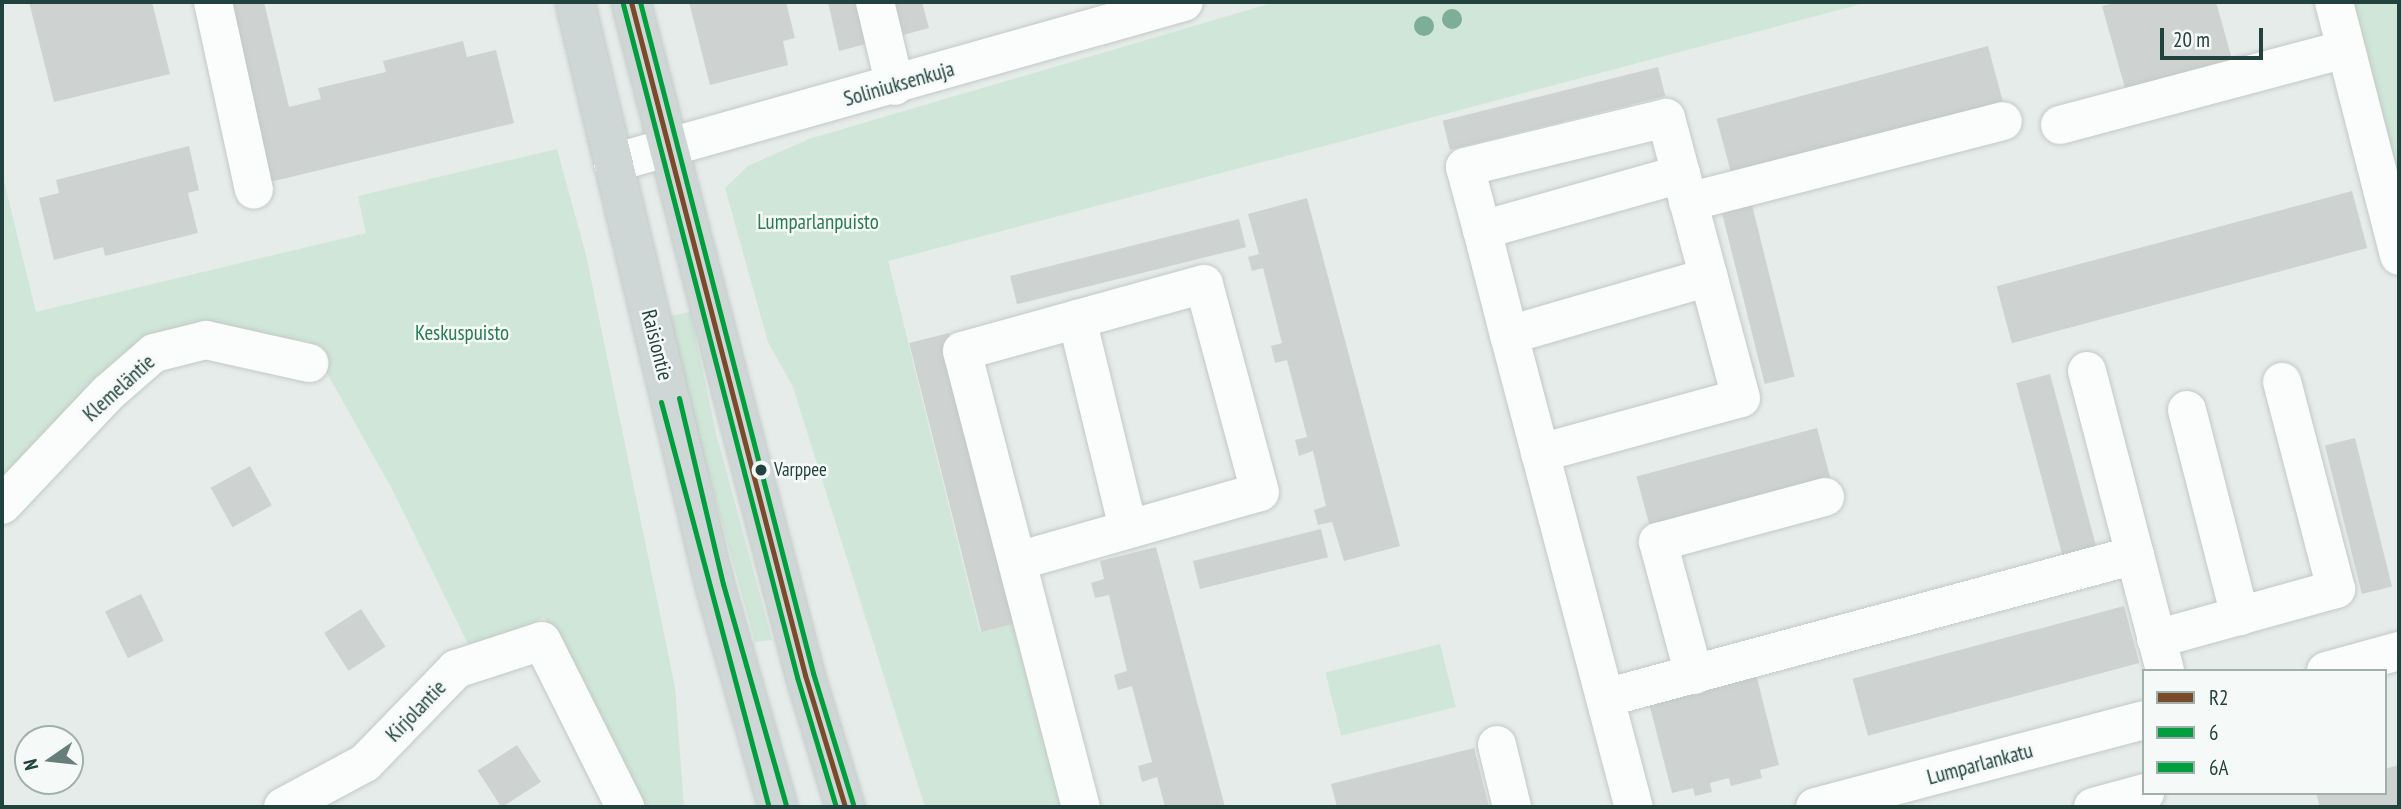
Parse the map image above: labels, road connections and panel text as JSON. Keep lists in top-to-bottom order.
{
  "streets": {
    "main road": ["Raisiontie"],
    "street": [
      "Soliniuksenkuja",
      "Klemeläntie",
      "Kirjolantie",
      "Lumparlankatu"
    ]
  },
  "crossings": [
    ["Soliniuksenkuja", "Raisiontie"]
  ],
  "parks": ["Lumparlanpuisto", "Keskuspuisto"],
  "places": ["Varppee"],
  "lines": ["transit line R2", "transit line 6A", "transit line 6"],
  "legend": ["R2", "6", "6A"],
  "scale_bar": "20 m",
  "north": "left"
}
